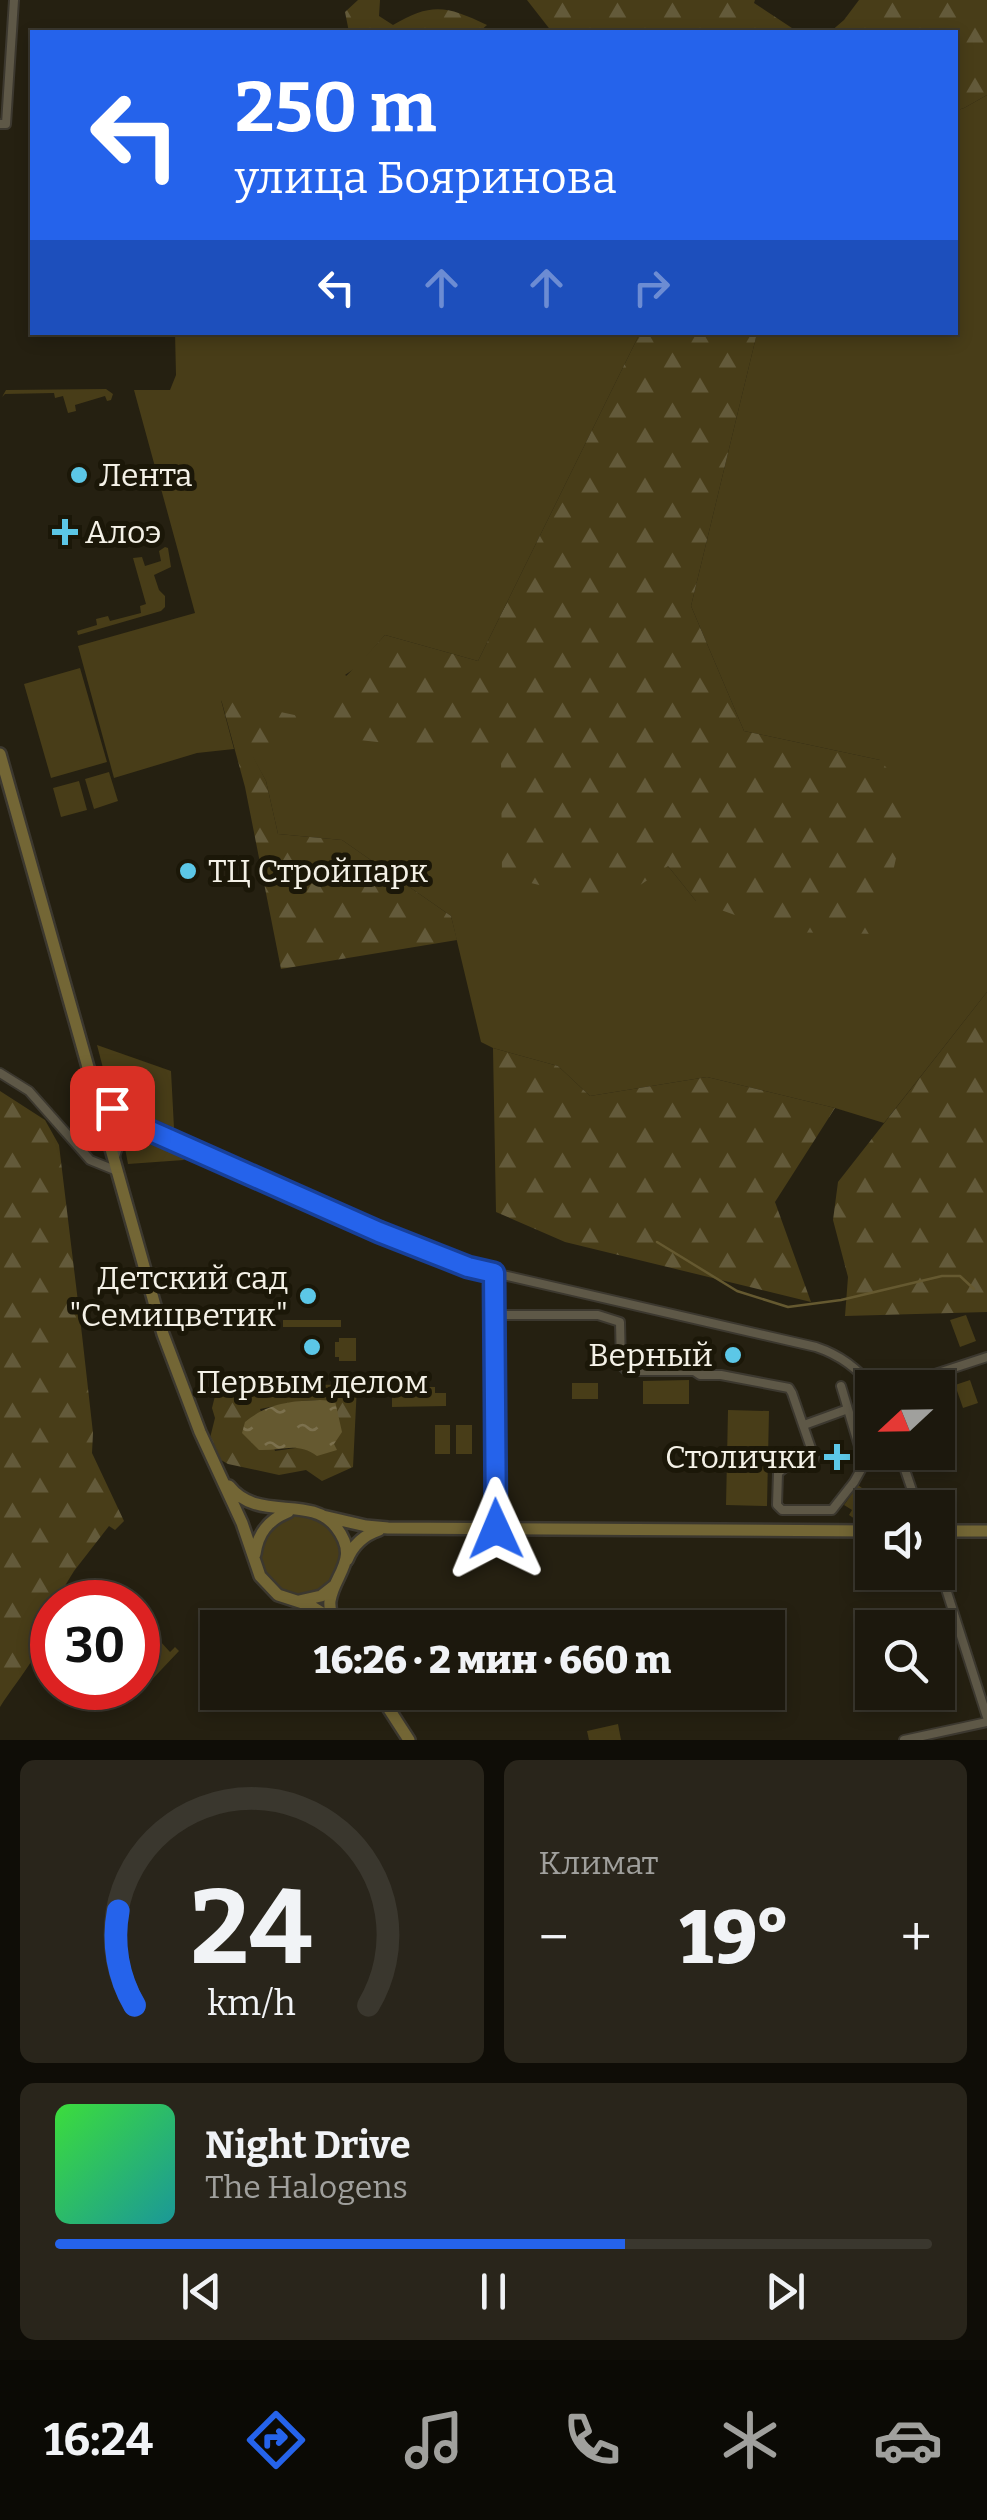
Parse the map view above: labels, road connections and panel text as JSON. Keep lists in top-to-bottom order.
{
  "places": {
    "other": [
      "Лента",
      "ТЦ Стройпарк",
      "Детский сад \"Семицветик\"",
      "Первым делом",
      "Верный"
    ],
    "health": ["Алоэ", "Столички"]
  },
  "north": "left",
  "page": {
    "turn": ["250 m", "улица Бояринова"],
    "limit": "30",
    "trip": "16:26 · 2 мин · 660 m",
    "tile": "Климат",
    "heat": ["−", "19°", "+"],
    "song": ["Night Drive", "The Halogens"],
    "tabs": "16:24",
    "gauge": ["24", "km/h"]
  }
}
